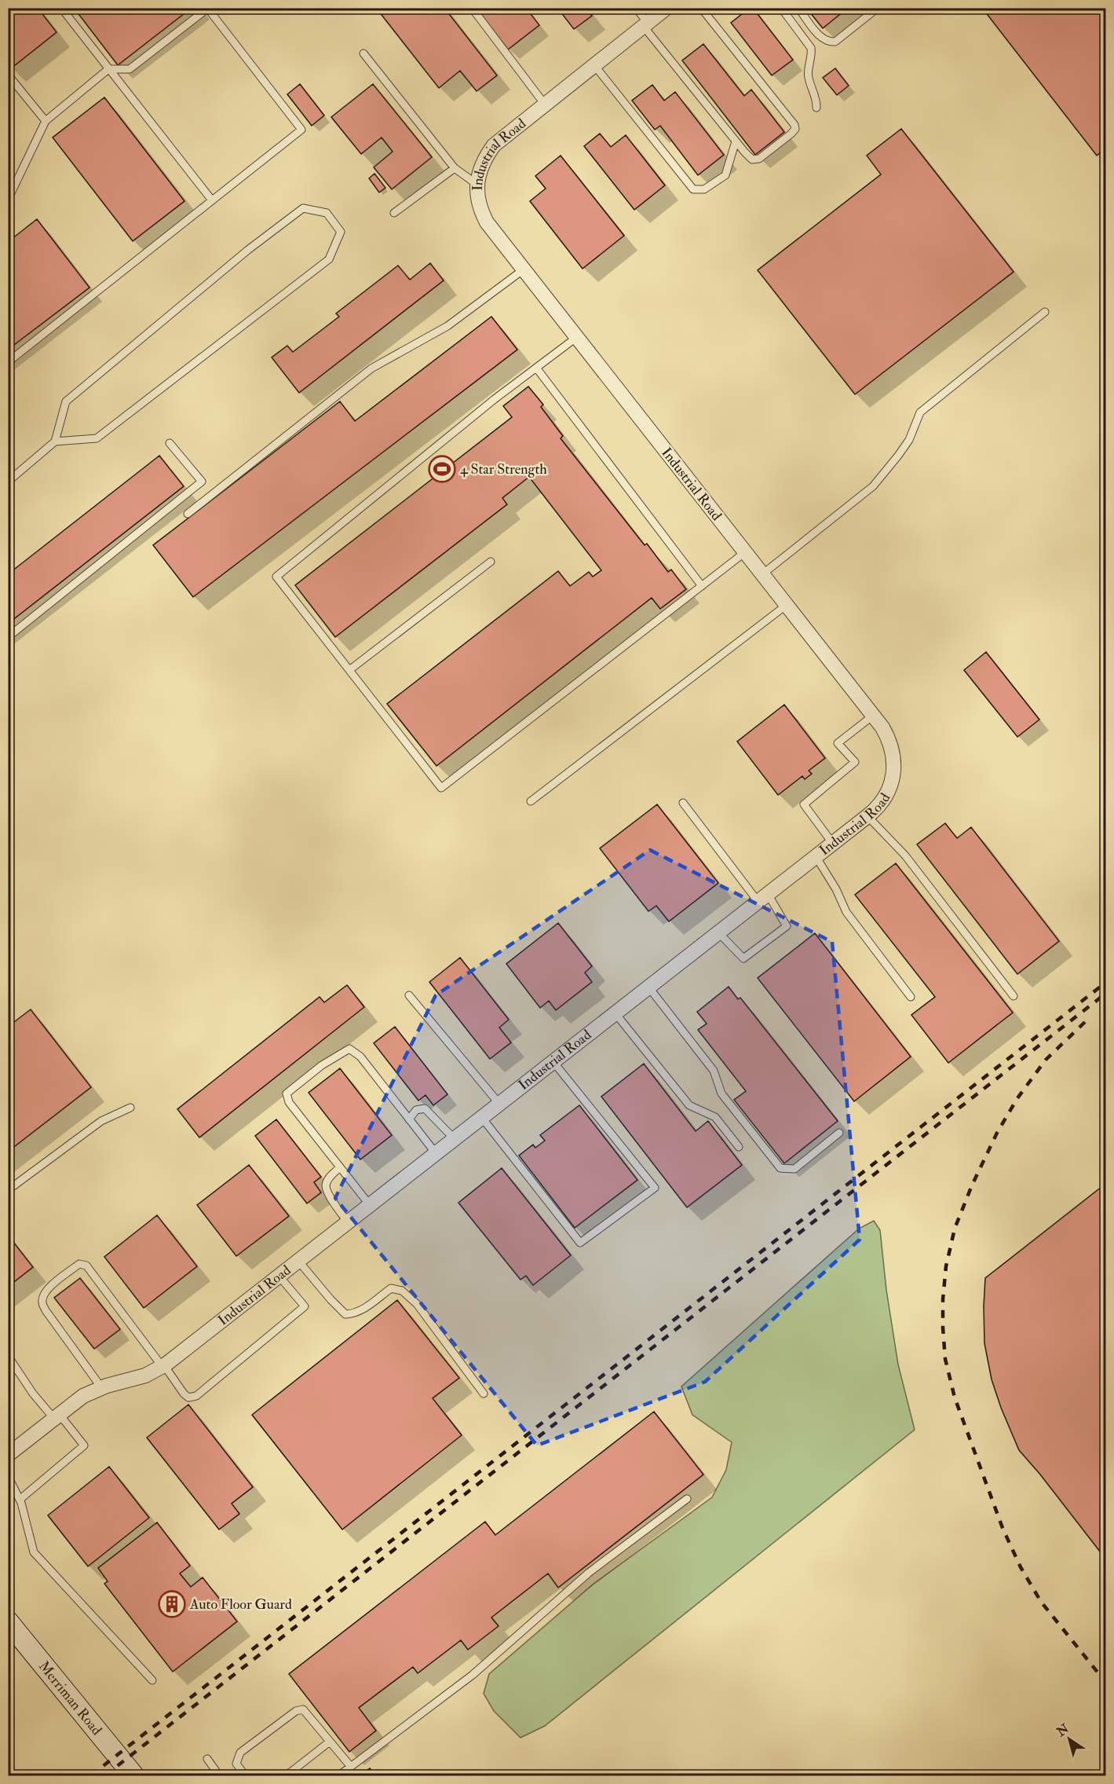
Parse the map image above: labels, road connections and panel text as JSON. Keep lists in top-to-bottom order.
{
  "streets": {
    "main road": ["Merriman Road"],
    "street": ["Industrial Road"]
  },
  "places": {
    "sports": ["4 Star Strength"],
    "building": ["Auto Floor Guard"]
  },
  "north": "top left"
}
